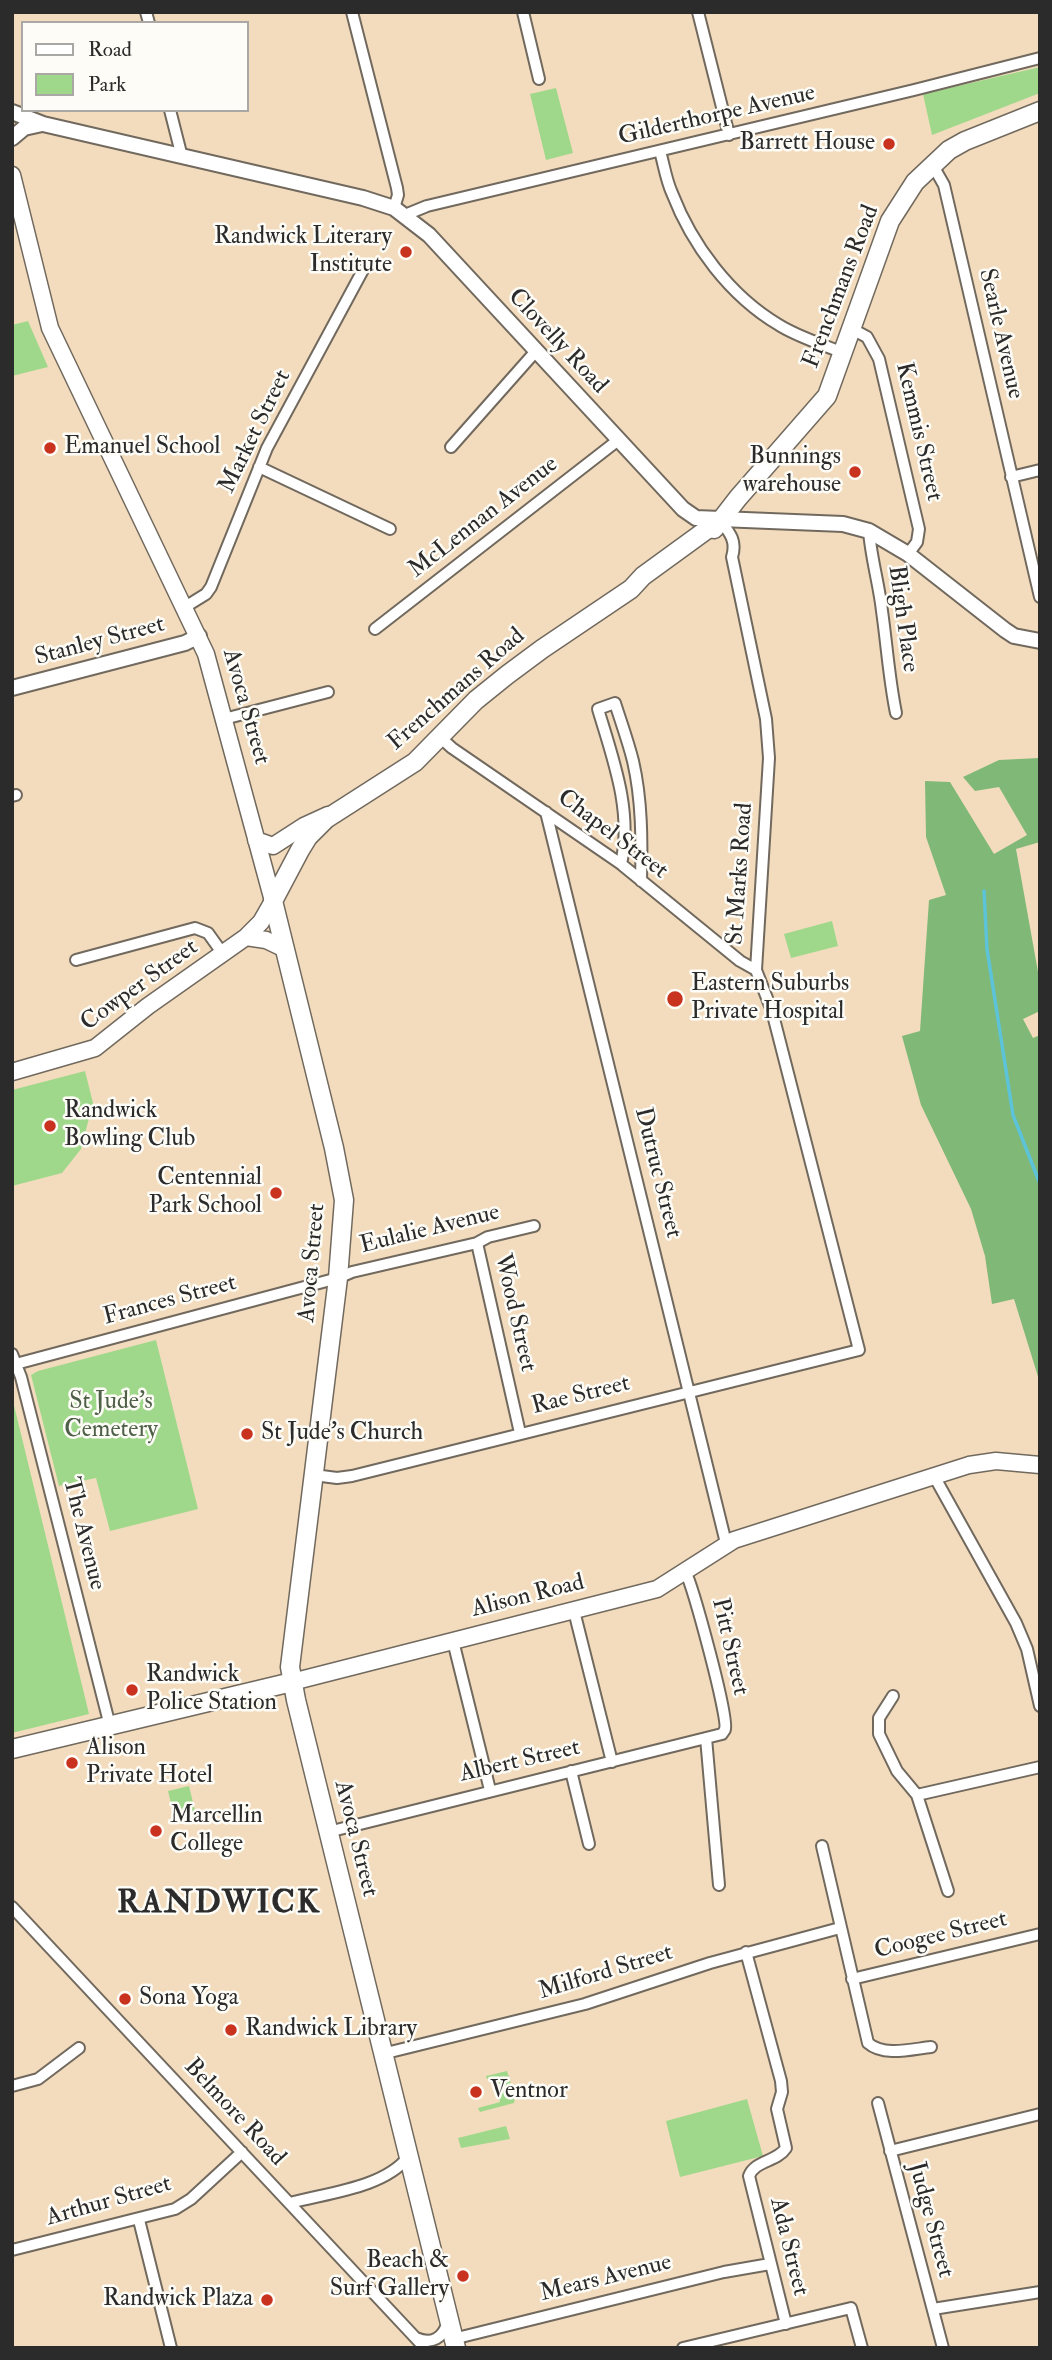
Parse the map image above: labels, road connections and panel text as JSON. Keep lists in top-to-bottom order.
{
  "streets": {
    "main road": [
      "Frenchmans Road",
      "Avoca Street",
      "Cowper Street",
      "Alison Road"
    ],
    "street": [
      "Gilderthorpe Avenue",
      "Searle Avenue",
      "Clovelly Road",
      "Market Street",
      "Kemmis Street",
      "McLennan Avenue",
      "Bligh Place",
      "Stanley Street",
      "Chapel Street",
      "St Marks Road",
      "Dutruc Street",
      "Eulalie Avenue",
      "Frances Street",
      "Wood Street",
      "Rae Street",
      "The Avenue",
      "Pitt Street",
      "Albert Street",
      "Coogee Street",
      "Milford Street",
      "Belmore Road",
      "Arthur Street",
      "Judge Street",
      "Ada Street",
      "Mears Avenue"
    ]
  },
  "crossings": [
    ["Gilderthorpe Avenue", "Clovelly Road"],
    ["Frenchmans Road", "Searle Avenue"],
    ["Frenchmans Road", "Clovelly Road"],
    ["Frenchmans Road", "Kemmis Street"],
    ["Frenchmans Road", "Avoca Street"],
    ["Frenchmans Road", "Chapel Street"],
    ["Frenchmans Road", "St Marks Road"],
    ["Frenchmans Road", "Cowper Street"],
    ["Clovelly Road", "Kemmis Street"],
    ["Clovelly Road", "McLennan Avenue"],
    ["Clovelly Road", "Bligh Place"],
    ["Clovelly Road", "St Marks Road"],
    ["Market Street", "Avoca Street"],
    ["Stanley Street", "Avoca Street"],
    ["Avoca Street", "Cowper Street"],
    ["Avoca Street", "Eulalie Avenue"],
    ["Avoca Street", "Frances Street"],
    ["Avoca Street", "Rae Street"],
    ["Avoca Street", "Alison Road"],
    ["Avoca Street", "Albert Street"],
    ["Avoca Street", "Milford Street"],
    ["Avoca Street", "Mears Avenue"],
    ["Chapel Street", "St Marks Road"],
    ["Chapel Street", "Dutruc Street"],
    ["St Marks Road", "Rae Street"],
    ["Dutruc Street", "Rae Street"],
    ["Dutruc Street", "Alison Road"],
    ["Eulalie Avenue", "Frances Street"],
    ["Eulalie Avenue", "Wood Street"],
    ["Frances Street", "The Avenue"],
    ["Wood Street", "Rae Street"],
    ["The Avenue", "Alison Road"],
    ["Alison Road", "Pitt Street"],
    ["Pitt Street", "Albert Street"],
    ["Milford Street", "Ada Street"],
    ["Belmore Road", "Arthur Street"],
    ["Ada Street", "Mears Avenue"]
  ],
  "districts": ["RANDWICK"],
  "parks": ["St Jude's Cemetery"],
  "places": [
    "Barrett House",
    "Randwick Literary Institute",
    "Emanuel School",
    "Bunnings warehouse",
    "Eastern Suburbs Private Hospital",
    "Randwick Bowling Club",
    "Centennial Park School",
    "St Jude's Church",
    "Randwick Police Station",
    "Alison Private Hotel",
    "Marcellin College",
    "Sona Yoga",
    "Randwick Library",
    "Ventnor",
    "Beach & Surf Gallery",
    "Randwick Plaza"
  ],
  "legend": ["Road", "Park"]
}
